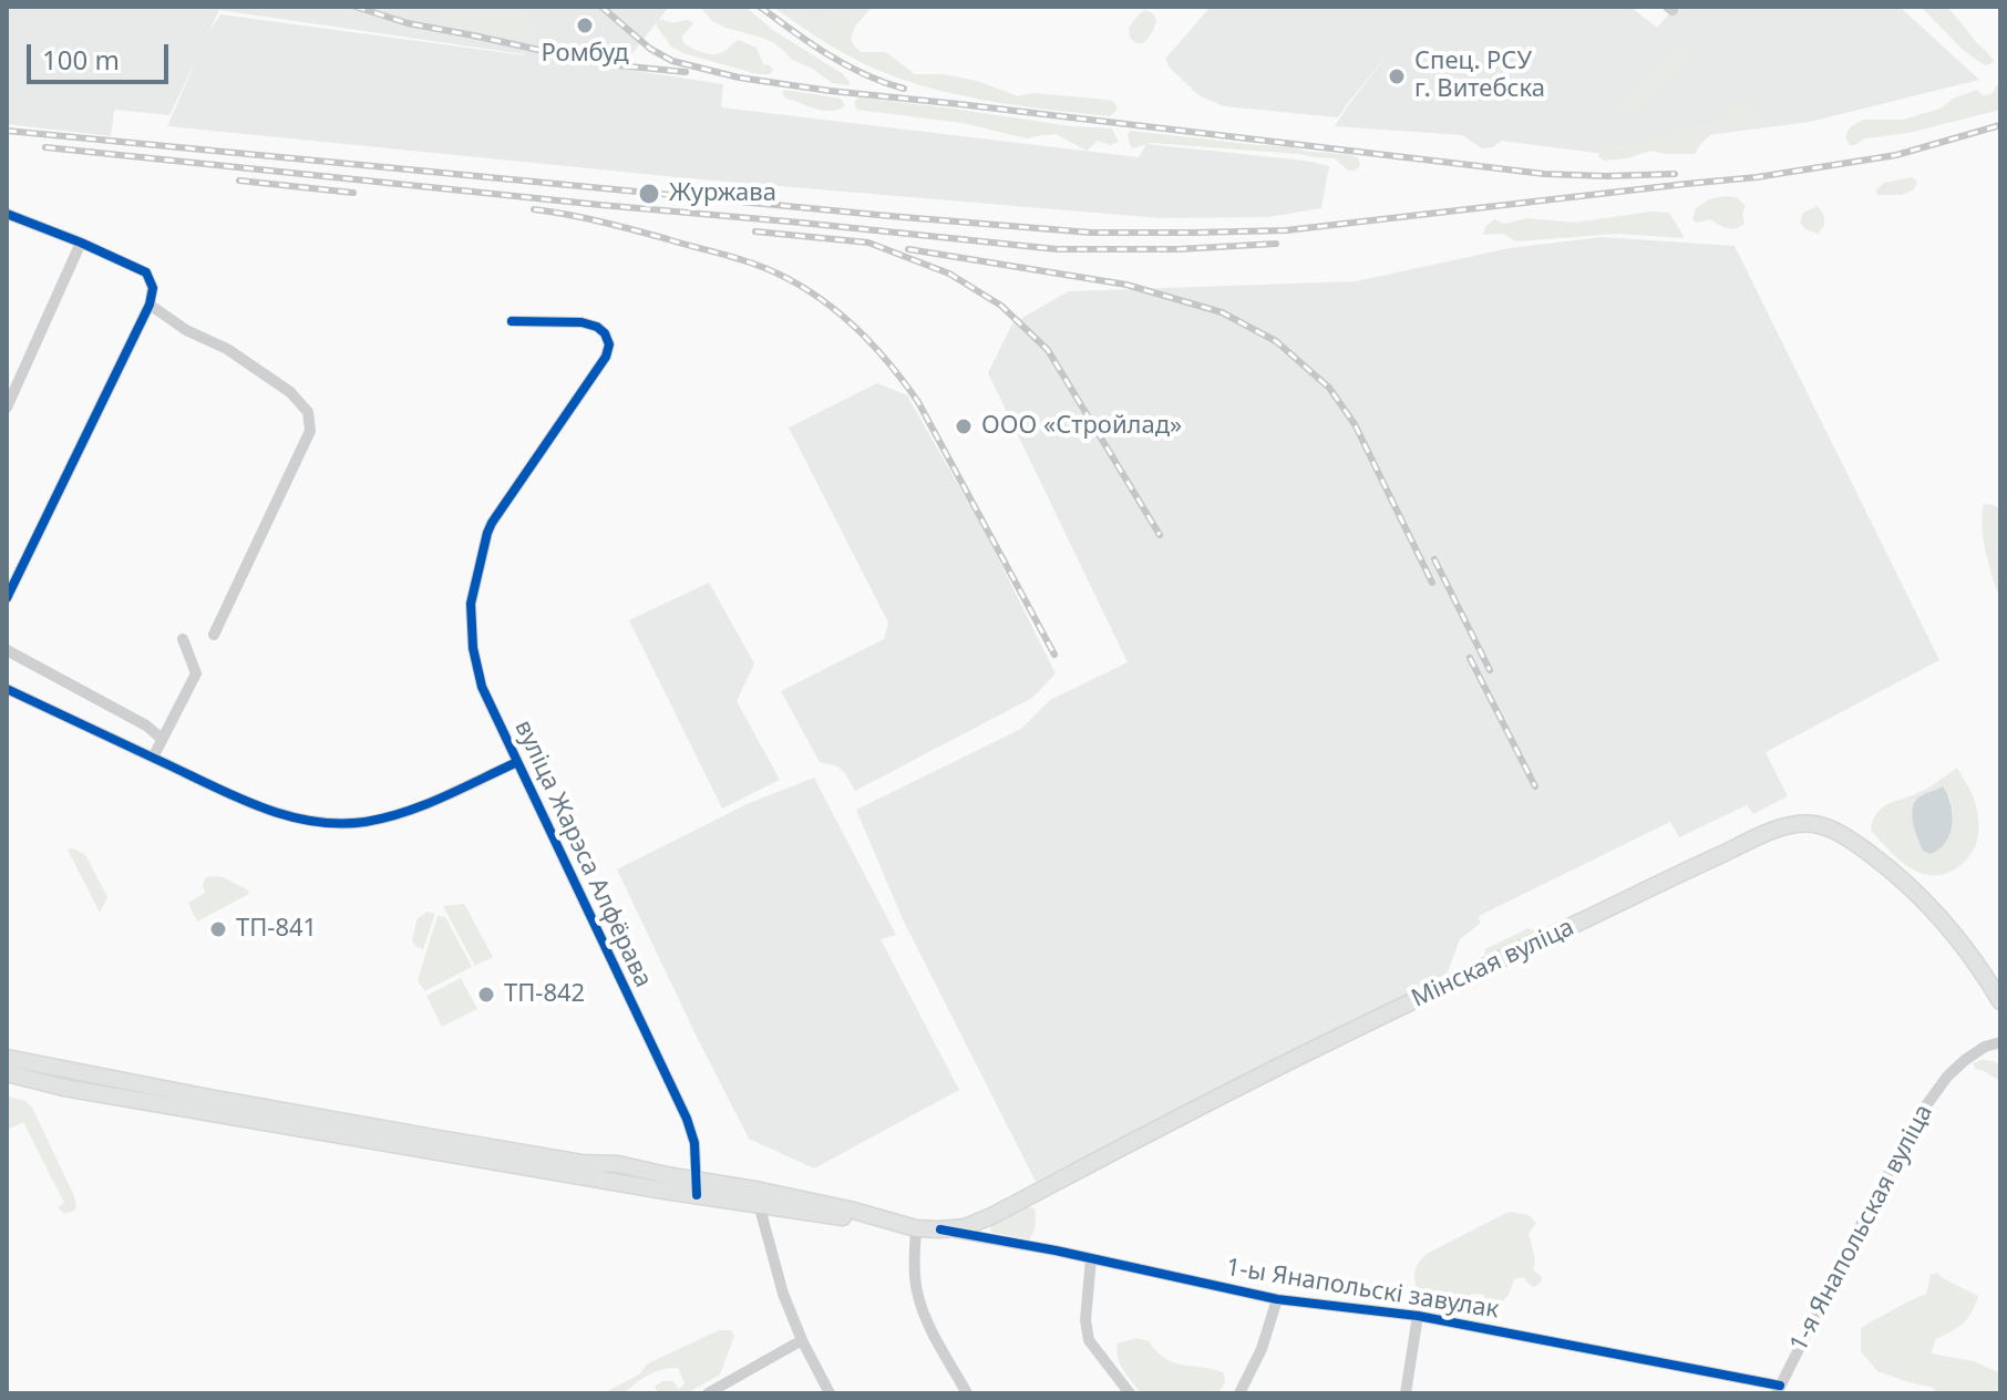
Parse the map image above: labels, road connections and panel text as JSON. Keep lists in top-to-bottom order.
{
  "streets": {
    "main road": ["Мінская вуліца"],
    "street": ["вуліца Жарэса Алфёрава", "1-я Янапольская вуліца", "1-ы Янапольскі завулак"]
  },
  "crossings": [
    ["вуліца Жарэса Алфёрава", "Мінская вуліца"],
    ["Мінская вуліца", "1-ы Янапольскі завулак"],
    ["1-я Янапольская вуліца", "1-ы Янапольскі завулак"]
  ],
  "places": [
    "Ромбуд",
    "Спец. РСУ г. Витебска",
    "Журжава",
    "ООО «Стройлад»",
    "ТП-841",
    "ТП-842"
  ],
  "scale_bar": "100 m"
}
